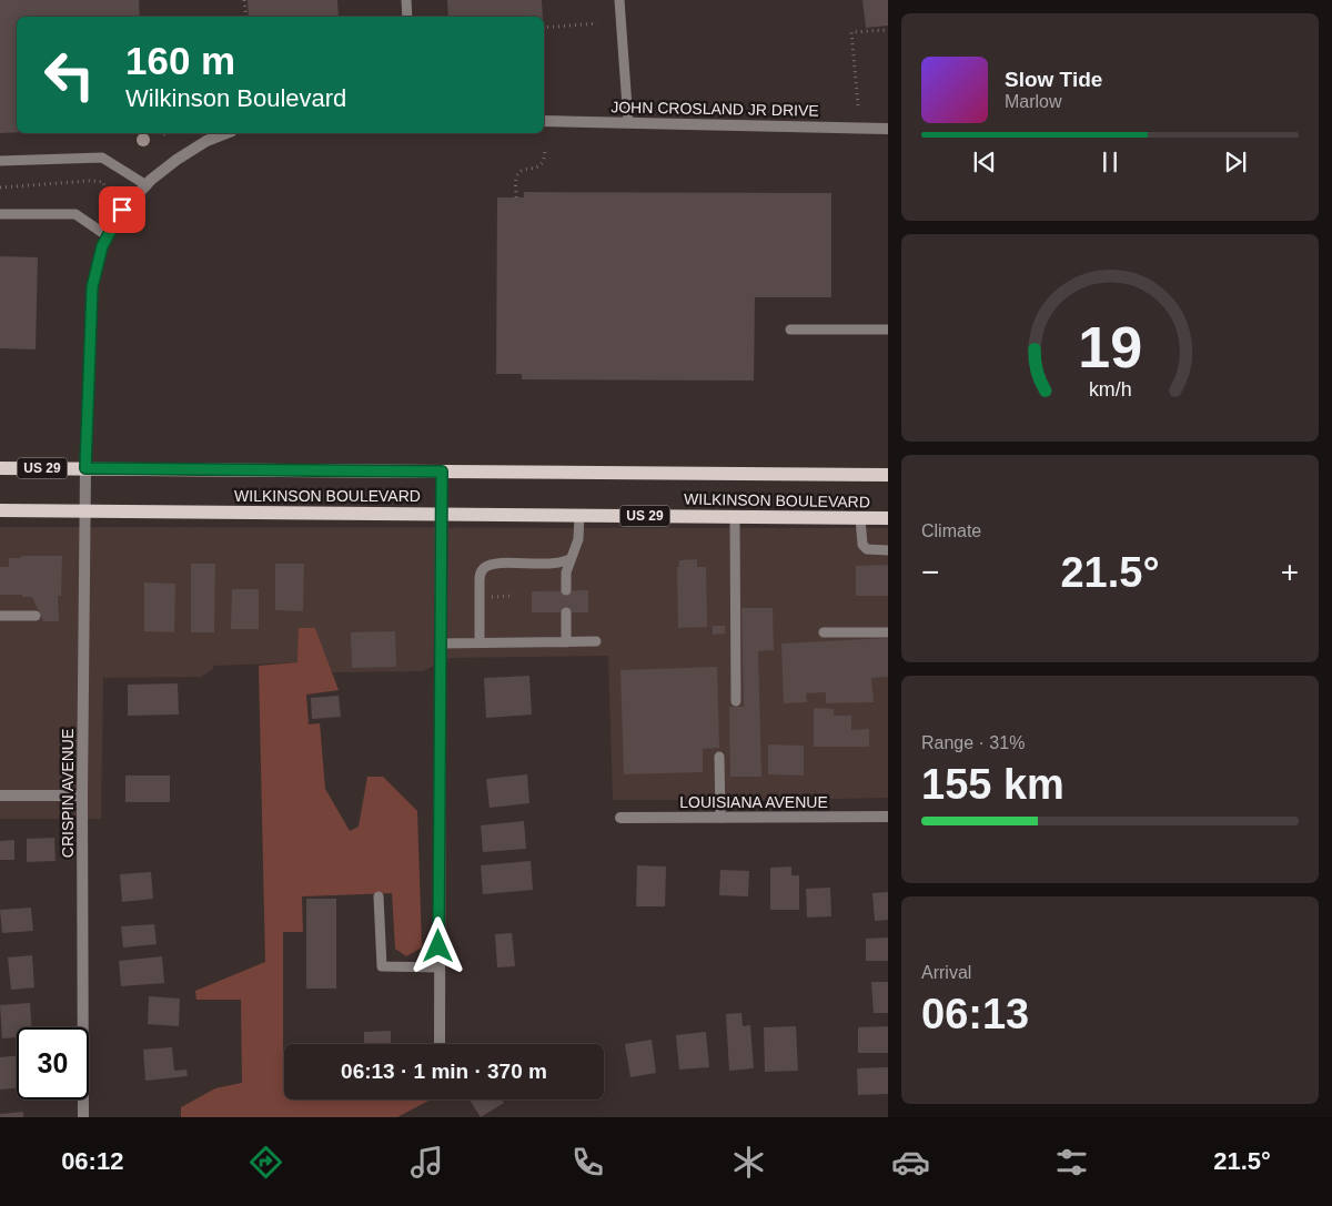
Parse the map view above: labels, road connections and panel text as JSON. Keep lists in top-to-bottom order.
{
  "streets": {
    "main road": ["US 29", "WILKINSON BOULEVARD"],
    "street": ["JOHN CROSLAND JR DRIVE", "CRISPIN AVENUE", "LOUISIANA AVENUE"]
  },
  "crossings": [
    ["WILKINSON BOULEVARD", "CRISPIN AVENUE"]
  ],
  "page": {
    "turn": ["160 m", "Wilkinson Boulevard"],
    "song": ["Slow Tide", "Marlow"],
    "tile": [
      "Climate",
      ["Range · 31%", "155 km"],
      ["Arrival", "06:13"]
    ],
    "heat": ["−", "21.5°", "+"],
    "limit": "30",
    "trip": "06:13 · 1 min · 370 m",
    "tabs": ["06:12", "21.5°"],
    "gauge": ["19", "km/h"]
  }
}
